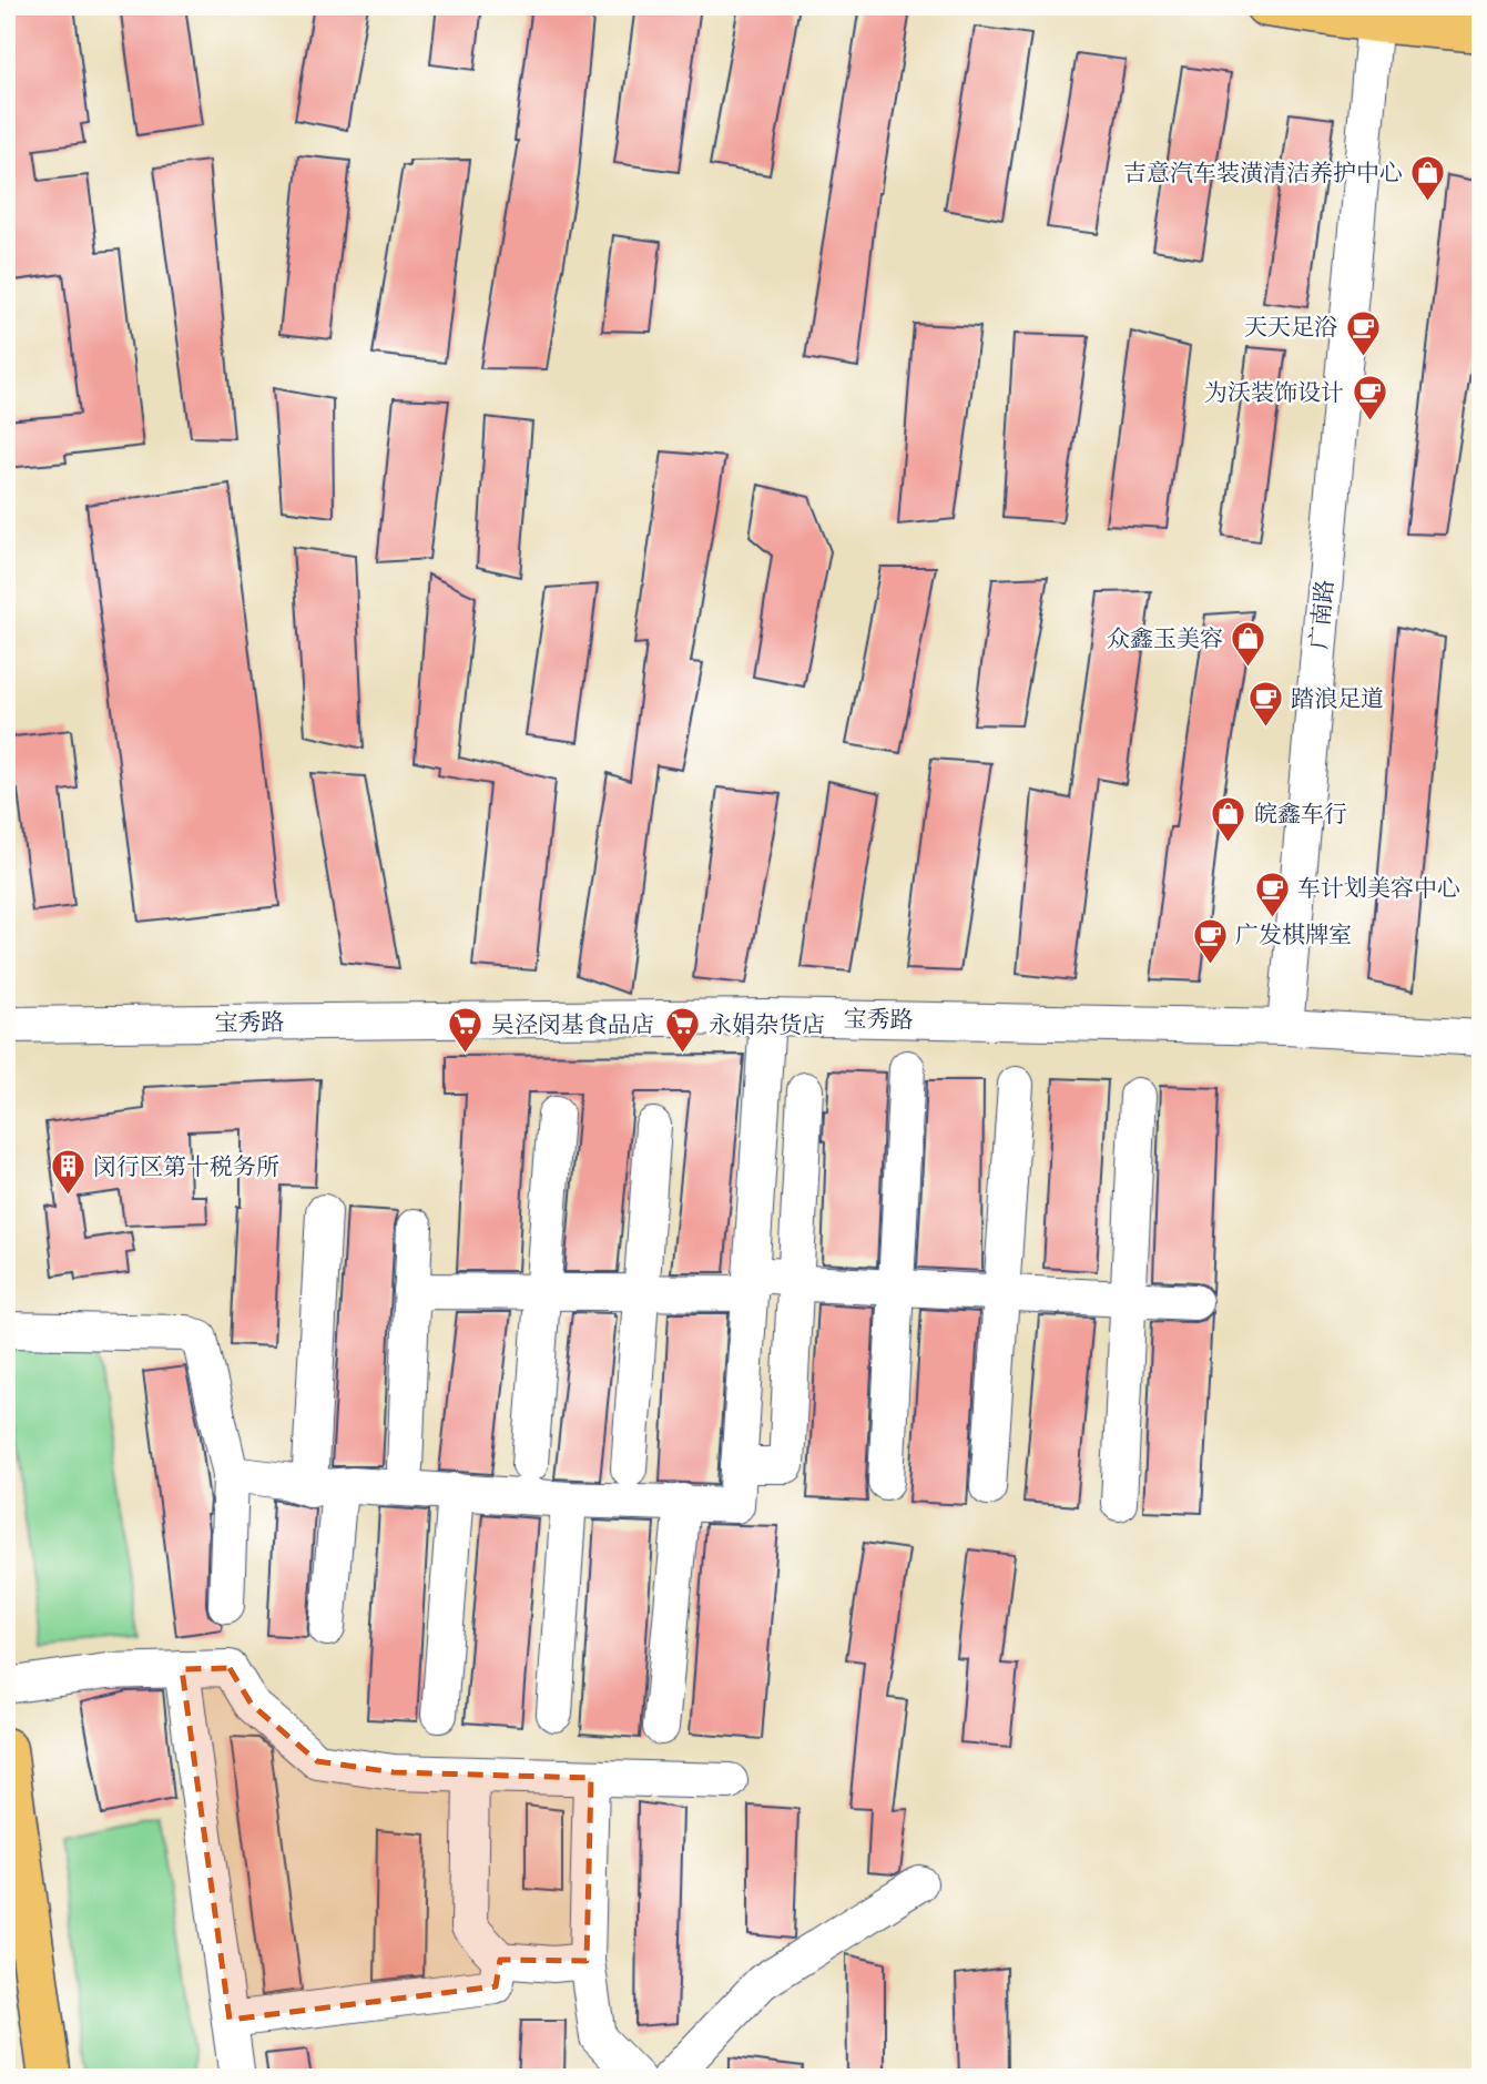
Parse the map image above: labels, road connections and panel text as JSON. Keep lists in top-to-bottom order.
{
  "streets": {
    "street": ["广南路", "宝秀路"]
  },
  "crossings": [
    ["广南路", "宝秀路"]
  ],
  "places": {
    "shop": ["吉意汽车装潢清洁养护中心", "众鑫玉美容", "皖鑫车行"],
    "cafe": [
      "天天足浴",
      "为沃装饰设计",
      "踏浪足道",
      "车计划美容中心",
      "广发棋牌室"
    ],
    "supermarket": ["吴泾闵基食品店", "永娟杂货店"],
    "building": ["闵行区第十税务所"]
  }
}
